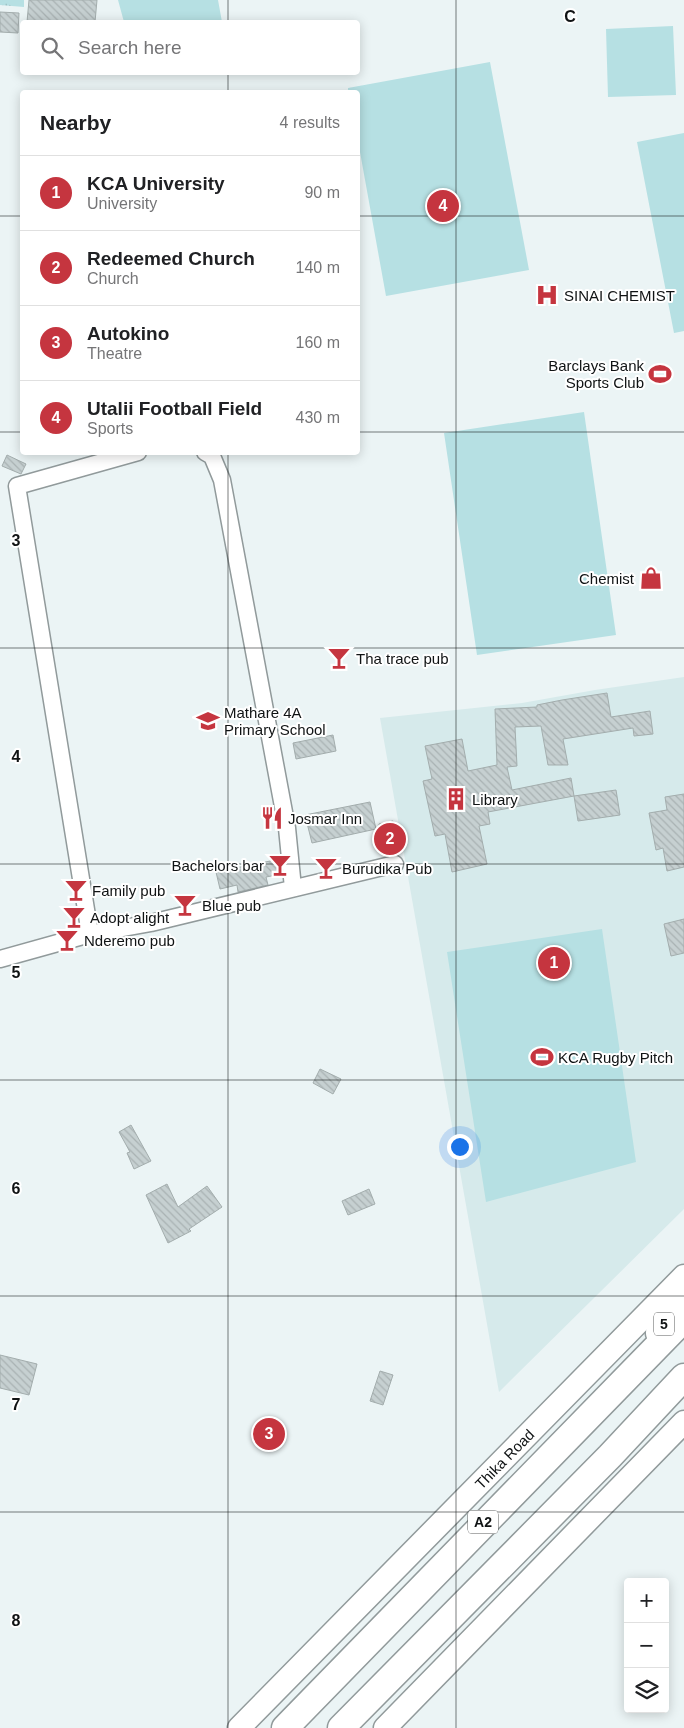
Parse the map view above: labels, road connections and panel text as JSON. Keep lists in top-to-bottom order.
{
  "streets": {
    "highway": ["5", "Thika Road", "A2"]
  },
  "crossings": [
    ["5", "Thika Road"]
  ],
  "places": {
    "hospital": ["SINAI CHEMIST"],
    "sports": ["Barclays Bank Sports Club", "KCA Rugby Pitch"],
    "shop": ["Chemist"],
    "bar": [
      "Tha trace pub",
      "Bachelors bar",
      "Burudika Pub",
      "Family pub",
      "Blue pub",
      "Adopt alight",
      "Nderemo pub"
    ],
    "school or university": ["Mathare 4A Primary School"],
    "building": ["Library"],
    "restaurant": ["Josmar Inn"]
  },
  "page": {
    "search": "Search here",
    "heading": ["Nearby", "4 results"],
    "list": [
      {
        "mark": "1",
        "name": "KCA University",
        "note": "University",
        "value": "90 m"
      },
      {
        "mark": "2",
        "name": "Redeemed Church",
        "note": "Church",
        "value": "140 m"
      },
      {
        "mark": "3",
        "name": "Autokino",
        "note": "Theatre",
        "value": "160 m"
      },
      {
        "mark": "4",
        "name": "Utalii Football Field",
        "note": "Sports",
        "value": "430 m"
      }
    ],
    "pins": [
      "4",
      "2",
      "1",
      "3"
    ],
    "map_buttons": ["+", "−"]
  },
  "grid": {
    "columns": ["C"],
    "rows": [
      "3",
      "4",
      "5",
      "6",
      "7",
      "8"
    ]
  }
}
